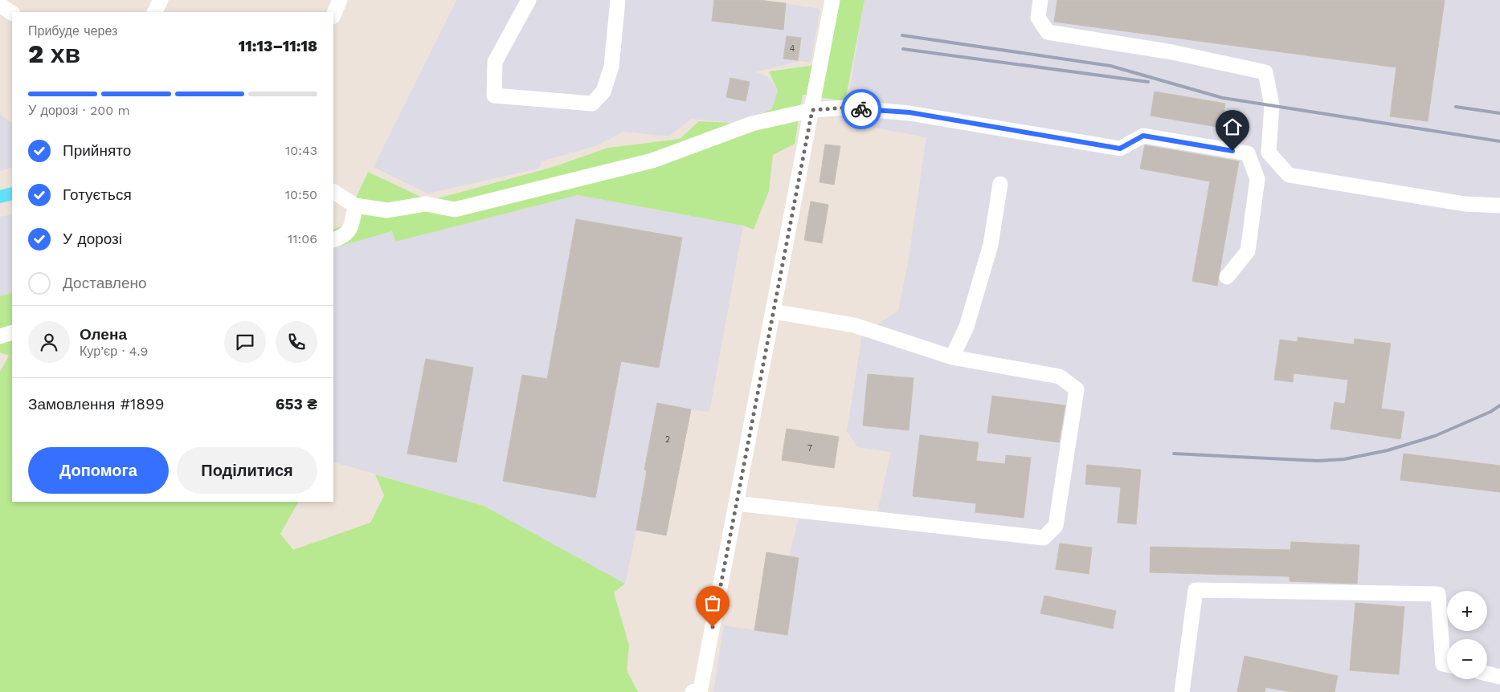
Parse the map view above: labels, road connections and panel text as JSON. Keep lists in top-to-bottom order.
{
  "house_numbers": ["4", "2", "7"],
  "page": {
    "heading": ["2 хв", "Прибуде через", "11:13–11:18"],
    "panel": [
      "Олена",
      "Кур’єр · 4.9",
      "Замовлення #1899",
      "653 ₴"
    ],
    "bar": "У дорозі · 200 m",
    "list": [
      ["Прийнято", "10:43"],
      ["Готується", "10:50"],
      ["У дорозі", "11:06"],
      "Доставлено"
    ],
    "buttons": ["Допомога", "Поділитися"],
    "map_buttons": ["+", "−"]
  }
}
